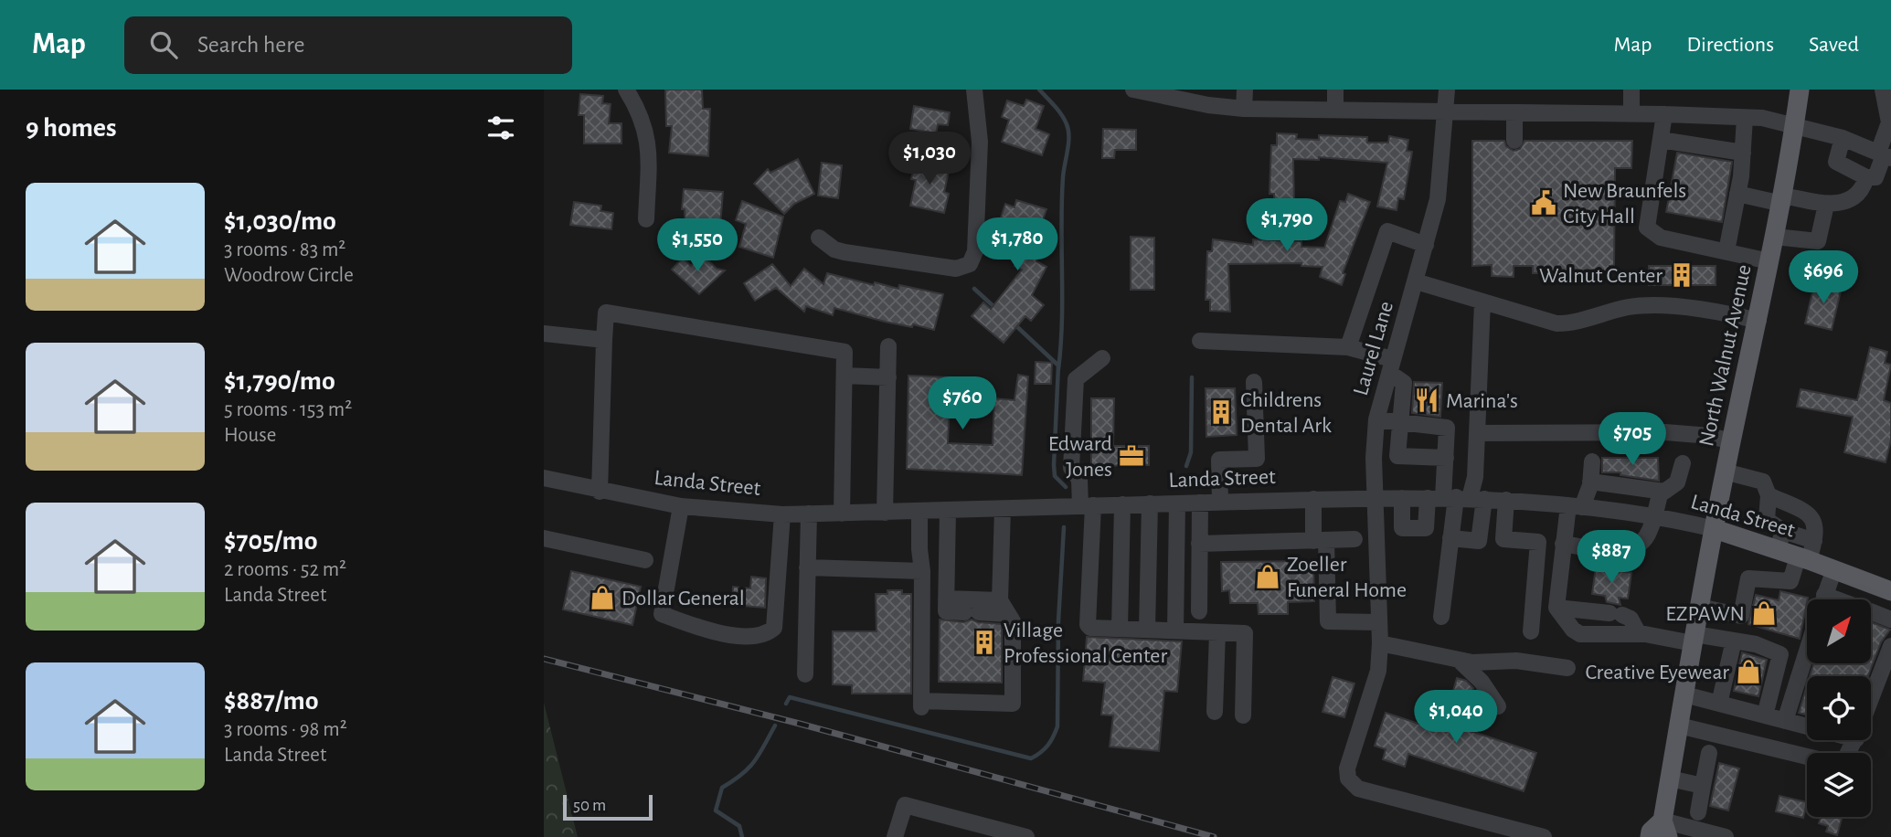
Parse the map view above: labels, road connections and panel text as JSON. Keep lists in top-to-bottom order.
{
  "streets": {
    "main road": ["North Walnut Avenue", "Landa Street"],
    "street": ["Laurel Lane"]
  },
  "crossings": [
    ["Laurel Lane", "Landa Street"],
    ["North Walnut Avenue", "Landa Street"]
  ],
  "places": {
    "public building": ["New Braunfels City Hall"],
    "building": ["Walnut Center", "Childrens Dental Ark", "Village Professional Center"],
    "restaurant": ["Marina's"],
    "office": ["Edward Jones"],
    "shop": [
      "Zoeller Funeral Home",
      "Dollar General",
      "EZPAWN",
      "Creative Eyewear"
    ]
  },
  "scale_bar": "50 m",
  "north": "top right",
  "page": {
    "header": "Map",
    "search": "Search here",
    "nav": ["Map", "Directions", "Saved"],
    "heading": "9 homes",
    "price": [
      "$1,030",
      "$1,790",
      "$1,780",
      "$1,550",
      "$696",
      "$760",
      "$705",
      "$887",
      "$1,040"
    ],
    "list": [
      {
        "name": "$1,030/mo",
        "note": "3 rooms · 83 m² · Woodrow Circle"
      },
      {
        "name": "$1,790/mo",
        "note": "5 rooms · 153 m² · House"
      },
      {
        "name": "$705/mo",
        "note": "2 rooms · 52 m² · Landa Street"
      },
      {
        "name": "$887/mo",
        "note": "3 rooms · 98 m² · Landa Street"
      }
    ],
    "scale": "50 m"
  }
}
